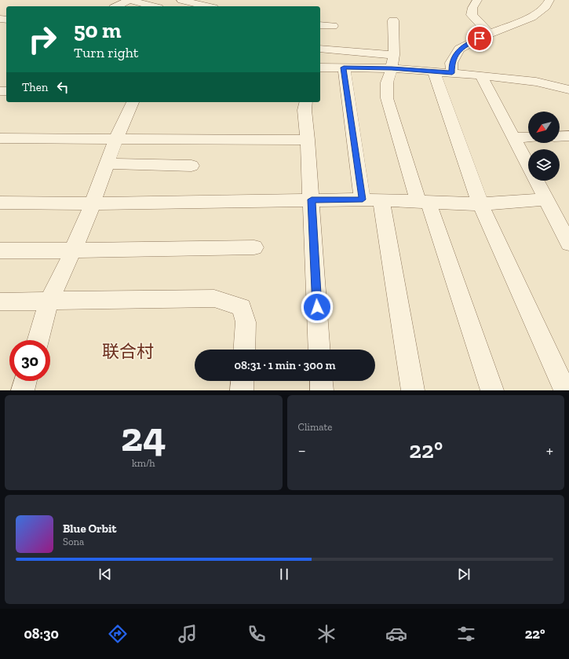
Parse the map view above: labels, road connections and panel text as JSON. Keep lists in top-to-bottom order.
{
  "districts": ["联合村"],
  "north": "bottom left",
  "page": {
    "turn": ["50 m", "Turn right"],
    "then": "Then",
    "limit": "30",
    "trip": "08:31 · 1 min · 300 m",
    "tile": [
      ["24", "km/h"],
      "Climate"
    ],
    "heat": ["−", "22°", "+"],
    "song": ["Blue Orbit", "Sona"],
    "tabs": ["08:30", "22°"]
  }
}
